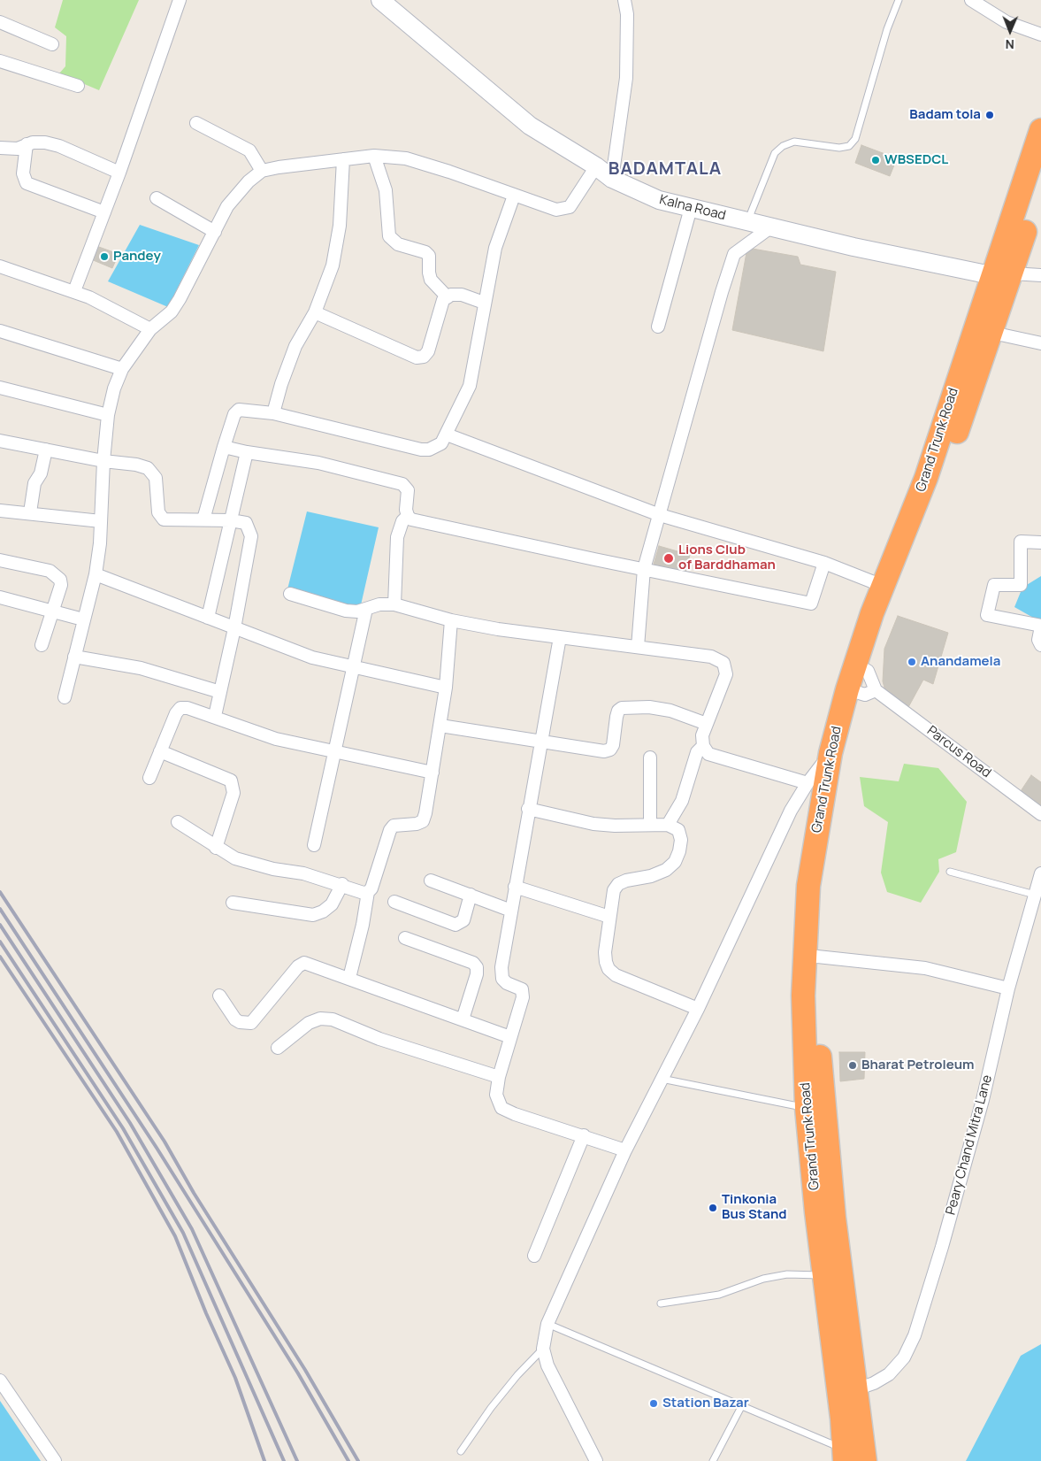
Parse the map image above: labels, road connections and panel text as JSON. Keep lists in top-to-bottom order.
{
  "streets": {
    "highway": ["Grand Trunk Road"],
    "street": ["Kalna Road", "Parcus Road", "Peary Chand Mitra Lane"]
  },
  "crossings": [
    ["Kalna Road", "Grand Trunk Road"],
    ["Grand Trunk Road", "Parcus Road"],
    ["Grand Trunk Road", "Peary Chand Mitra Lane"]
  ],
  "districts": ["BADAMTALA"],
  "places": [
    "Badam tola",
    "WBSEDCL",
    "Pandey",
    "Lions Club of Barddhaman",
    "Anandamela",
    "Bharat Petroleum",
    "Tinkonia Bus Stand",
    "Station Bazar"
  ],
  "north": "bottom"
}
